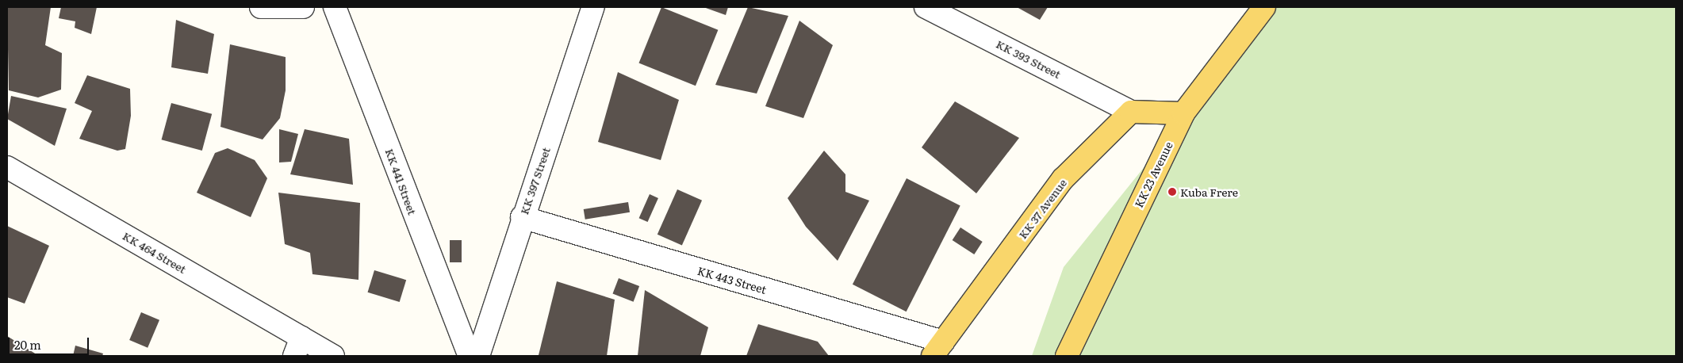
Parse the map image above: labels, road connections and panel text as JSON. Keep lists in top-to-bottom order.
{
  "streets": {
    "main road": ["KK 23 Avenue", "KK 37 Avenue"],
    "street": [
      "KK 393 Street",
      "KK 397 Street",
      "KK 441 Street",
      "KK 464 Street",
      "KK 443 Street"
    ]
  },
  "crossings": [
    ["KK 393 Street", "KK 37 Avenue"],
    ["KK 397 Street", "KK 443 Street"],
    ["KK 37 Avenue", "KK 443 Street"]
  ],
  "places": ["Kuba Frere"],
  "scale_bar": "20 m"
}
